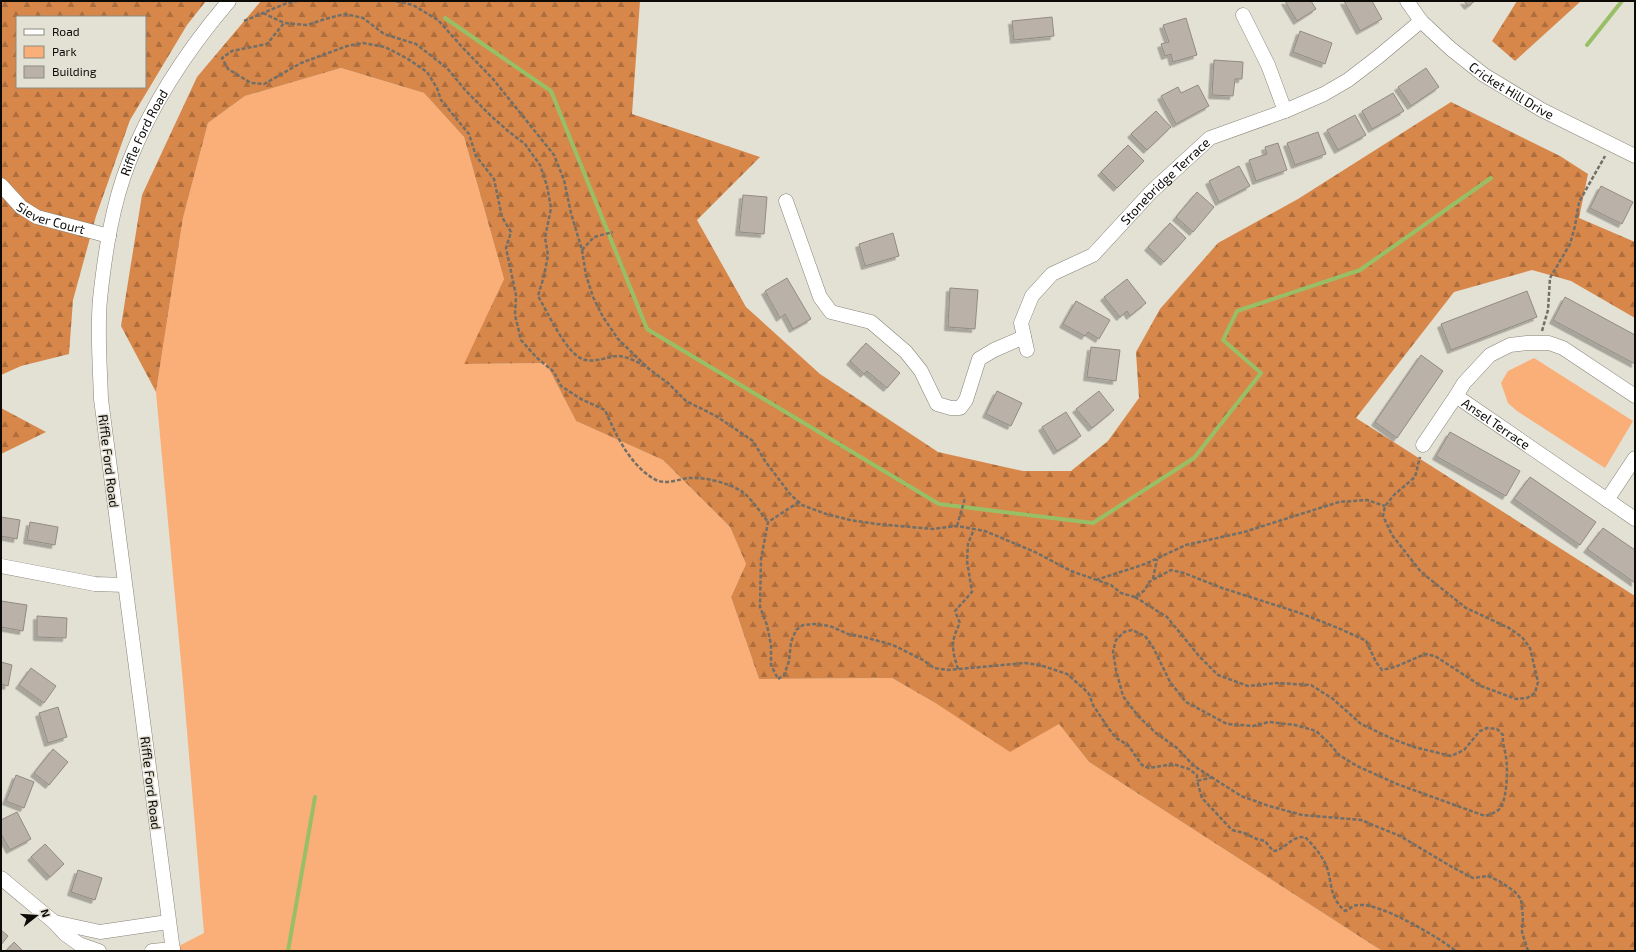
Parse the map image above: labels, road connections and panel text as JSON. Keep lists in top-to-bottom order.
{
  "streets": {
    "street": [
      "Cricket Hill Drive",
      "Riffle Ford Road",
      "Stonebridge Terrace",
      "Siever Court",
      "Ansel Terrace"
    ]
  },
  "crossings": [
    ["Cricket Hill Drive", "Stonebridge Terrace"],
    ["Riffle Ford Road", "Siever Court"]
  ],
  "legend": ["Road", "Park", "Building"],
  "north": "right"
}
